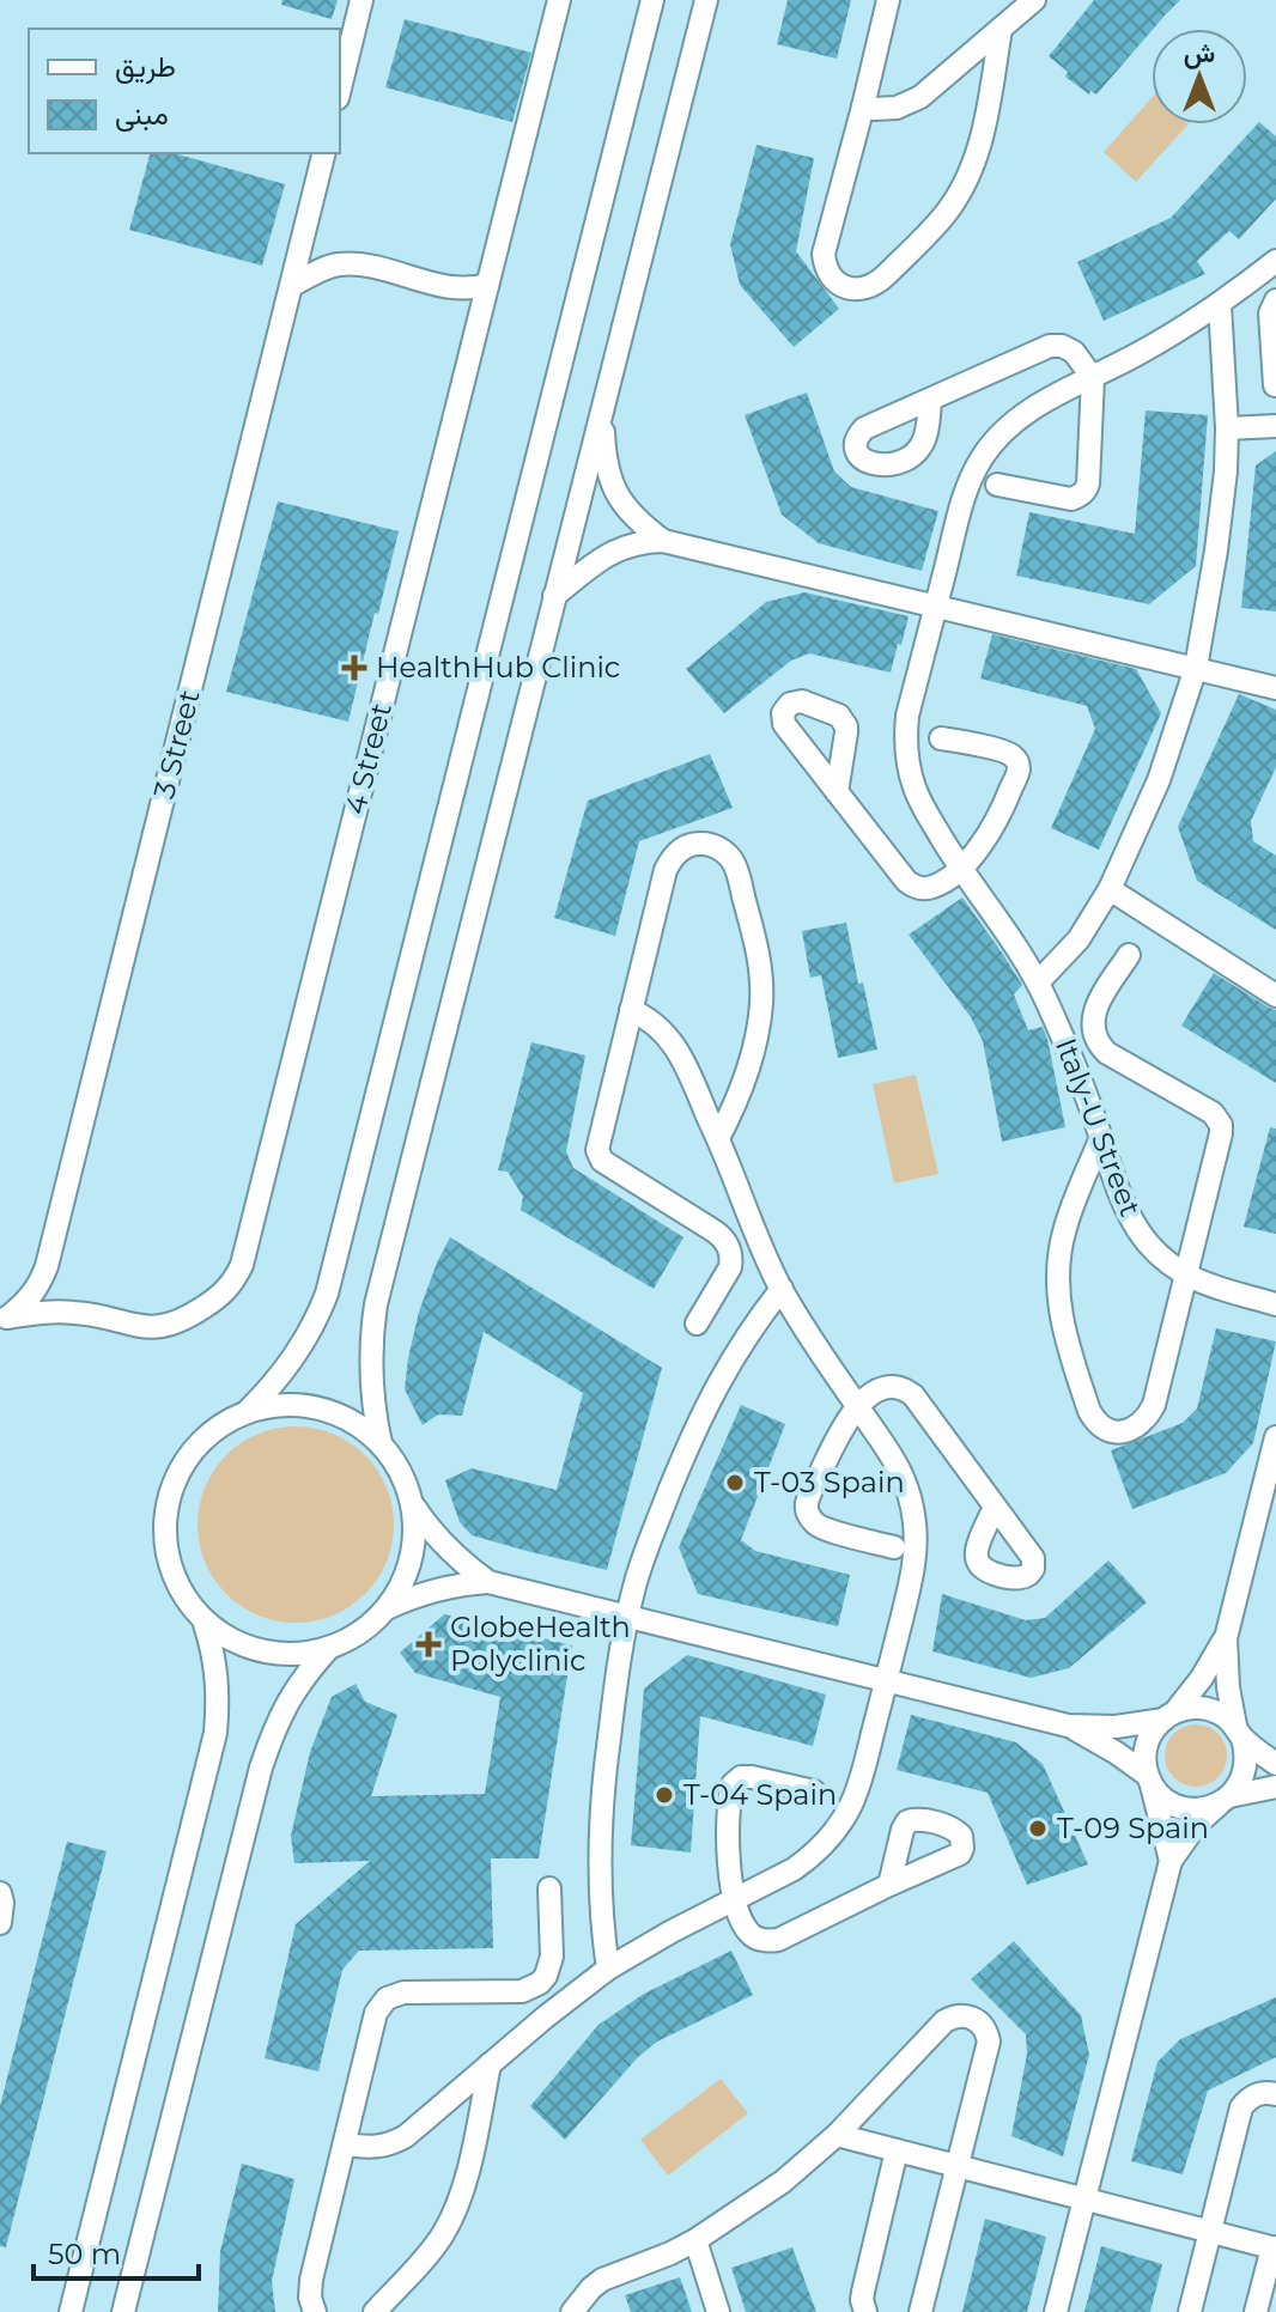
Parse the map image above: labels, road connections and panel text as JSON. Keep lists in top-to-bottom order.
{
  "streets": {
    "street": ["3 Street", "4 Street", "Italy-U Street"]
  },
  "crossings": [
    ["3 Street", "4 Street"]
  ],
  "places": {
    "health": ["HealthHub Clinic", "GlobeHealth Polyclinic"],
    "other": ["T-03 Spain", "T-04 Spain", "T-09 Spain"]
  },
  "legend": ["طريق", "مبنى"],
  "scale_bar": "50 m",
  "north": "top"
}
